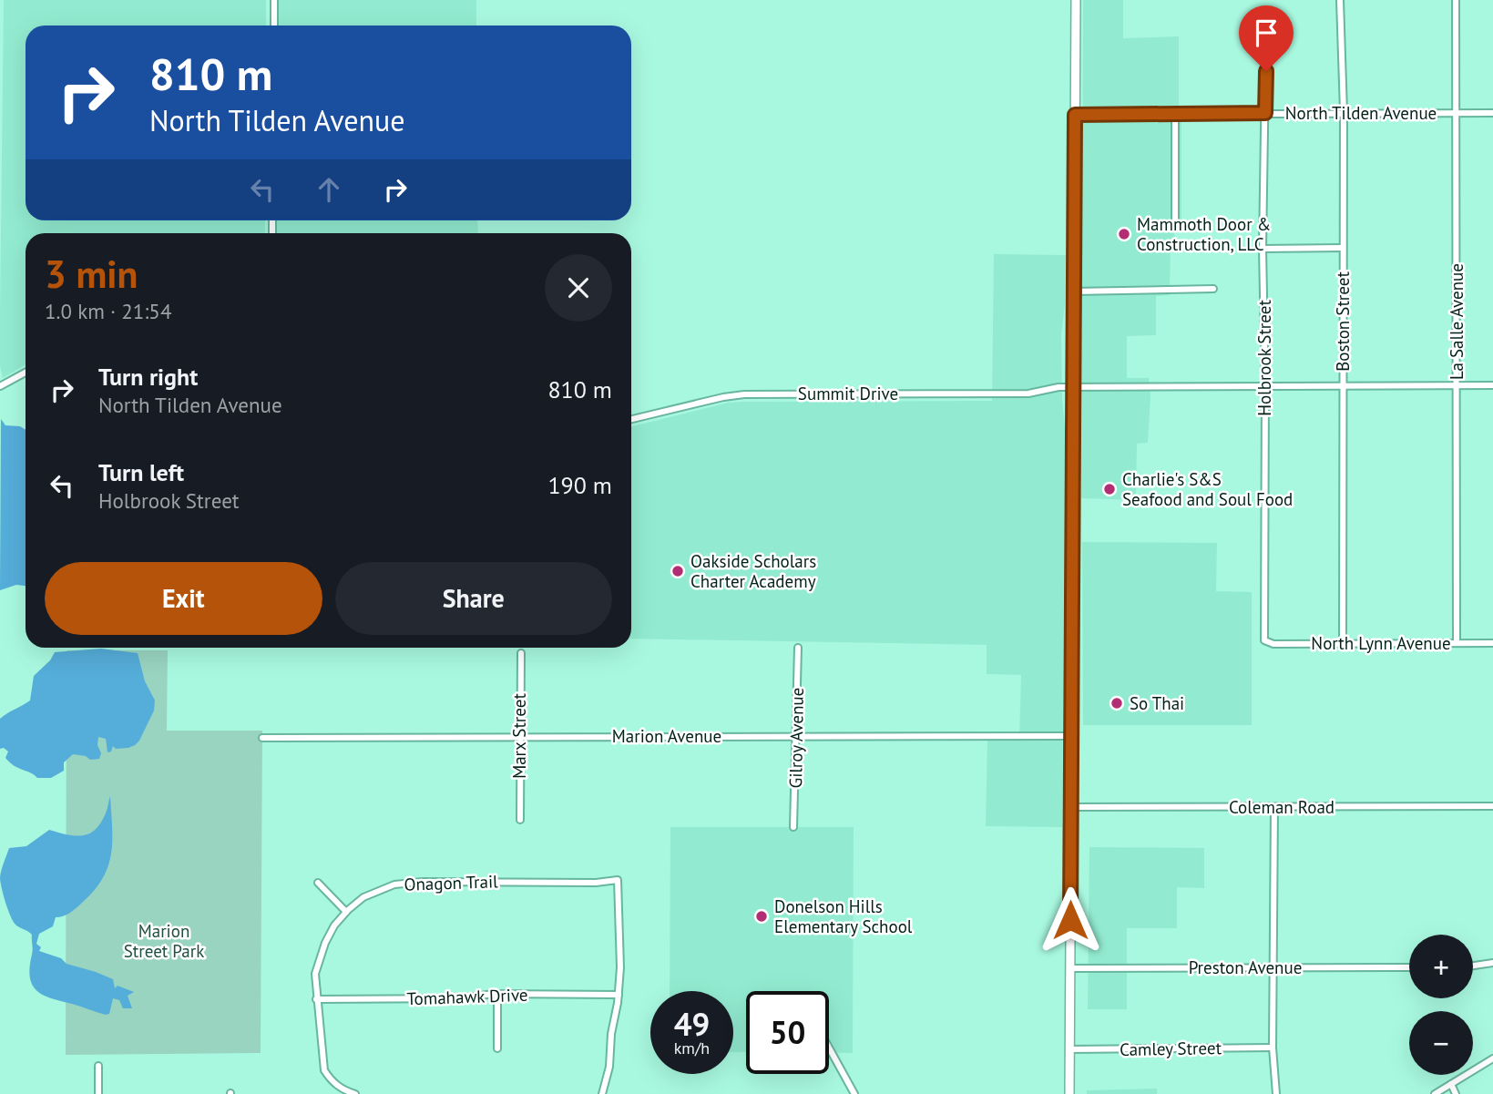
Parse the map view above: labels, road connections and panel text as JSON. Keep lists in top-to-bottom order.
{
  "streets": {
    "street": [
      "North Tilden Avenue",
      "Boston Street",
      "La Salle Avenue",
      "Holbrook Street",
      "Summit Drive",
      "North Lynn Avenue",
      "Marx Street",
      "Marion Avenue",
      "Gilroy Avenue",
      "Coleman Road",
      "Onagon Trail",
      "Preston Avenue",
      "Tomahawk Drive",
      "Camley Street"
    ]
  },
  "crossings": [
    ["North Tilden Avenue", "Boston Street"],
    ["North Tilden Avenue", "La Salle Avenue"],
    ["North Tilden Avenue", "Holbrook Street"],
    ["Boston Street", "Summit Drive"],
    ["Boston Street", "North Lynn Avenue"],
    ["La Salle Avenue", "Summit Drive"],
    ["La Salle Avenue", "North Lynn Avenue"],
    ["Holbrook Street", "Summit Drive"],
    ["Holbrook Street", "North Lynn Avenue"],
    ["Marx Street", "Marion Avenue"],
    ["Marion Avenue", "Gilroy Avenue"],
    ["Onagon Trail", "Tomahawk Drive"]
  ],
  "parks": ["Marion Street Park"],
  "places": [
    "Mammoth Door & Construction, LLC",
    "Charlie's S&S Seafood and Soul Food",
    "Oakside Scholars Charter Academy",
    "So Thai",
    "Donelson Hills Elementary School"
  ],
  "page": {
    "turn": ["810 m", "North Tilden Avenue"],
    "heading": ["3 min", "1.0 km · 21:54"],
    "list": [
      {
        "name": "Turn right",
        "note": "North Tilden Avenue",
        "value": "810 m"
      },
      {
        "name": "Turn left",
        "note": "Holbrook Street",
        "value": "190 m"
      }
    ],
    "buttons": ["Exit", "Share"],
    "map_buttons": ["+", "−"],
    "speed": "49 km/h",
    "limit": "50"
  }
}
